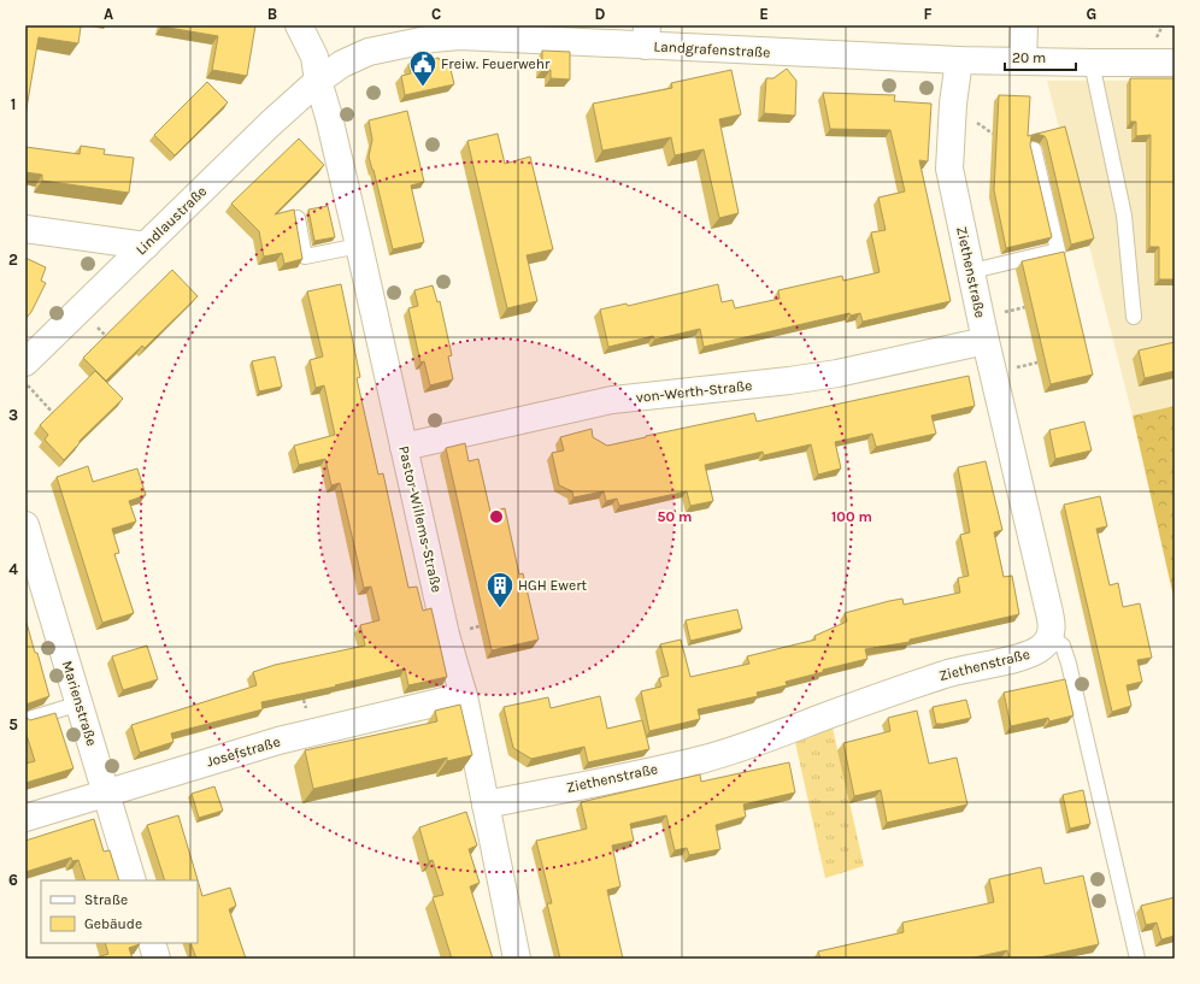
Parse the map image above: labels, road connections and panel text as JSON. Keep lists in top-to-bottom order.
{
  "streets": {
    "street": [
      "Landgrafenstraße",
      "Lindlaustraße",
      "Ziethenstraße",
      "von-Werth-Straße",
      "Pastor-Willems-Straße",
      "Marienstraße",
      "Josefstraße"
    ]
  },
  "crossings": [
    ["Landgrafenstraße", "Lindlaustraße"],
    ["Landgrafenstraße", "Ziethenstraße"],
    ["Landgrafenstraße", "Pastor-Willems-Straße"],
    ["Lindlaustraße", "Pastor-Willems-Straße"],
    ["Ziethenstraße", "von-Werth-Straße"],
    ["Ziethenstraße", "Pastor-Willems-Straße"],
    ["von-Werth-Straße", "Pastor-Willems-Straße"],
    ["Pastor-Willems-Straße", "Josefstraße"],
    ["Marienstraße", "Josefstraße"]
  ],
  "places": {
    "public building": ["Freiw. Feuerwehr"],
    "building": ["HGH Ewert"]
  },
  "legend": ["Straße", "Gebäude"],
  "scale_bar": "20 m",
  "grid": {
    "columns": [
      "A",
      "B",
      "C",
      "D",
      "E",
      "F",
      "G"
    ],
    "rows": [
      "1",
      "2",
      "3",
      "4",
      "5",
      "6"
    ]
  },
  "rings": ["50 m", "100 m"]
}
